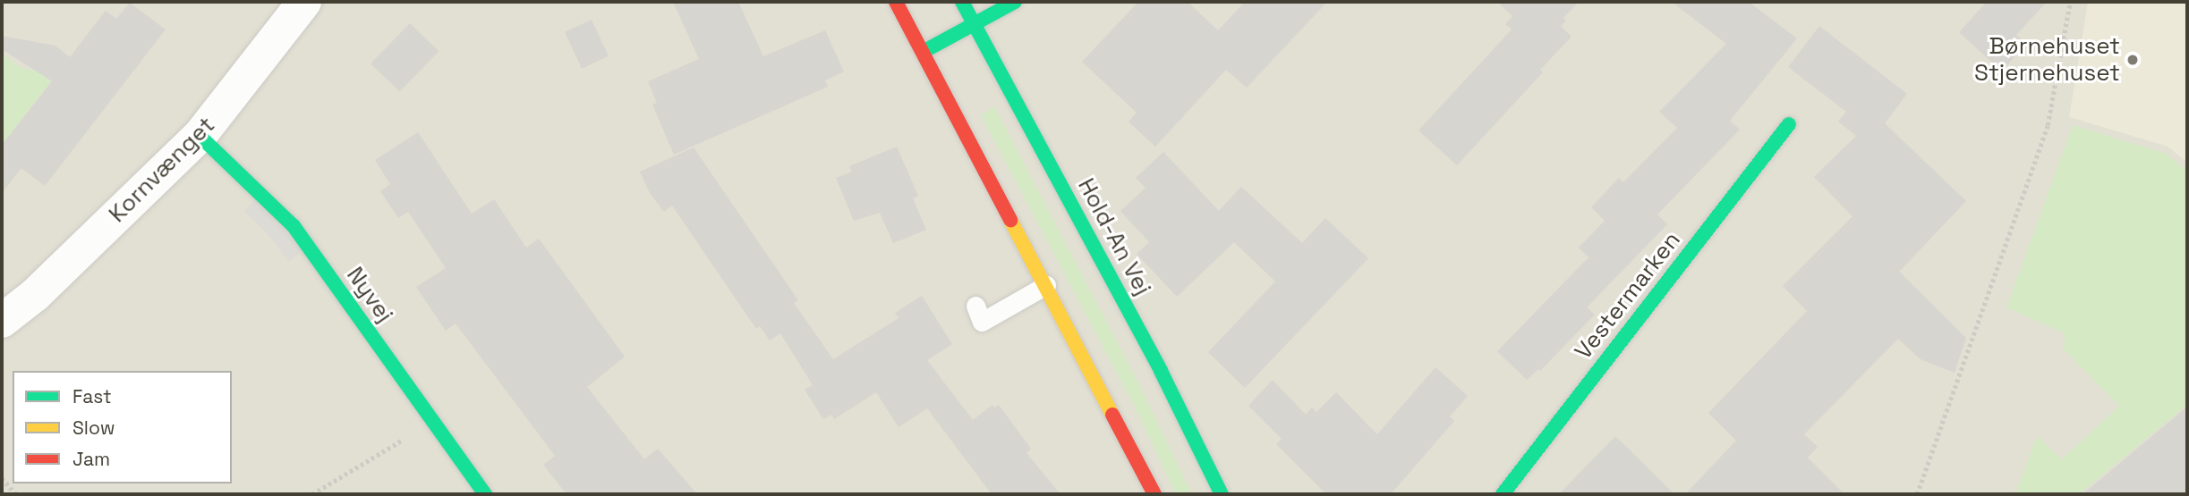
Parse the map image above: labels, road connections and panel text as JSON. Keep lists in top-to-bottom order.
{
  "streets": {
    "street": [
      "Kornvænget",
      "Hold-An Vej",
      "Nyvej",
      "Vestermarken"
    ]
  },
  "crossings": [
    ["Kornvænget", "Nyvej"]
  ],
  "places": ["Børnehuset Stjernehuset"],
  "legend": ["Fast", "Slow", "Jam"]
}
